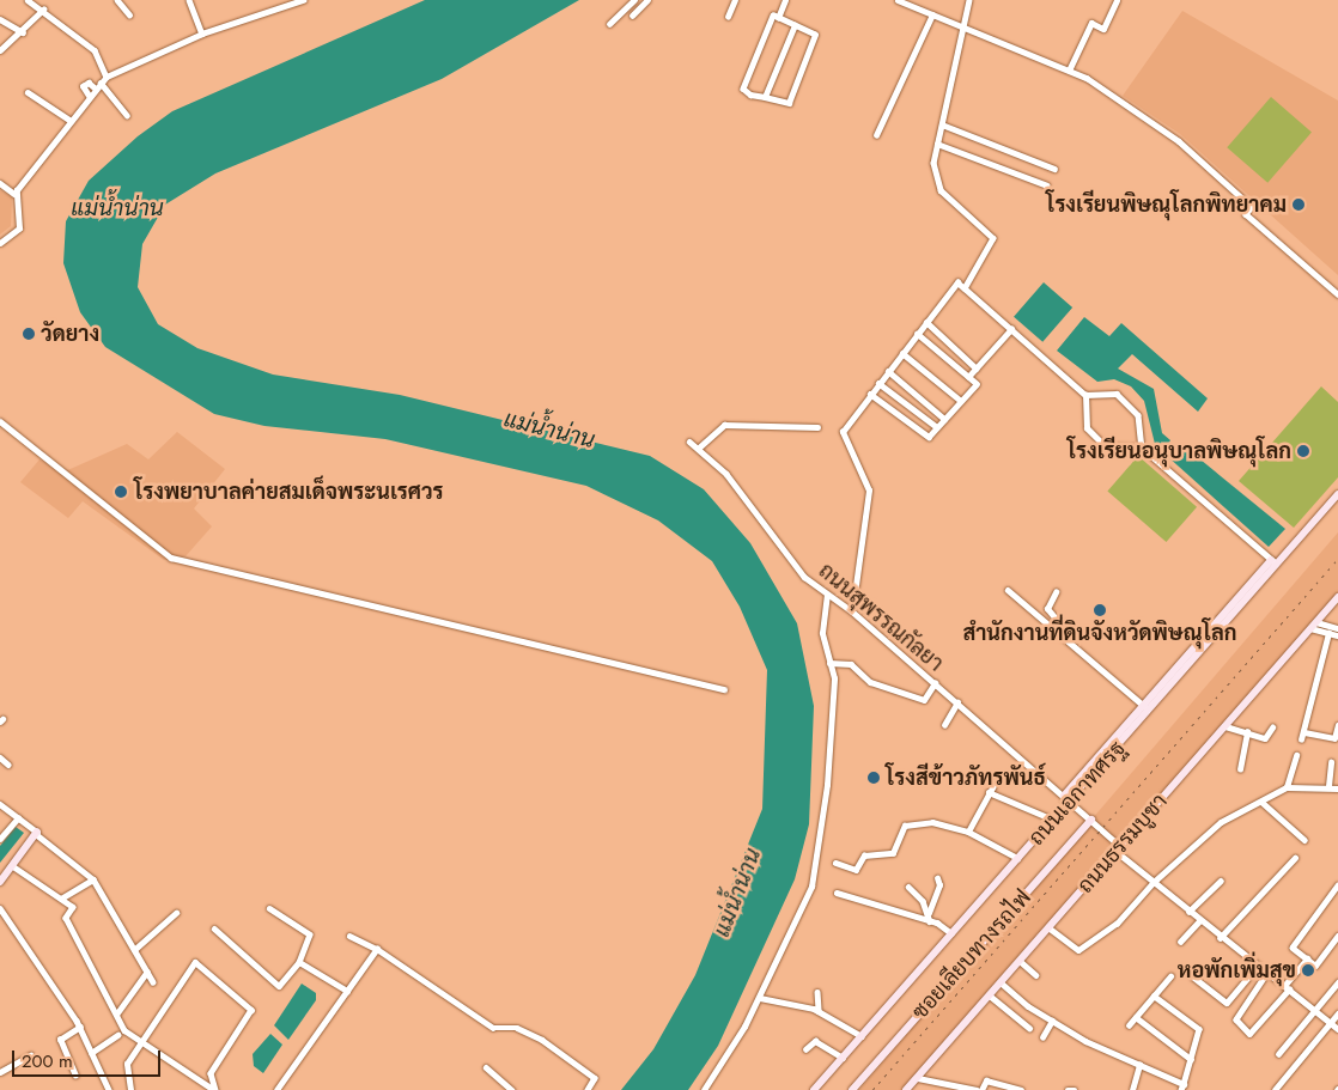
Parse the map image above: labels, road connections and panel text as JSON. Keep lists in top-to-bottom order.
{
  "streets": {
    "main road": ["ถนนเอกาทศรฐ", "ถนนธรรมบูชา", "ซอยเลียบทางรถไฟ"],
    "street": ["ถนนสุพรรณกัลยา"]
  },
  "crossings": [
    ["ถนนสุพรรณกัลยา", "ถนนเอกาทศรฐ"],
    ["ถนนสุพรรณกัลยา", "ถนนธรรมบูชา"],
    ["ถนนสุพรรณกัลยา", "ซอยเลียบทางรถไฟ"]
  ],
  "water": ["แม่น้ำน่าน"],
  "places": [
    "โรงเรียนพิษณุโลกพิทยาคม",
    "วัดยาง",
    "โรงเรียนอนุบาลพิษณุโลก",
    "โรงพยาบาลค่ายสมเด็จพระนเรศวร",
    "สำนักงานที่ดินจังหวัดพิษณุโลก",
    "โรงสีข้าวภัทรพันธ์",
    "หอพักเพิ่มสุข"
  ],
  "scale_bar": "200 m"
}
